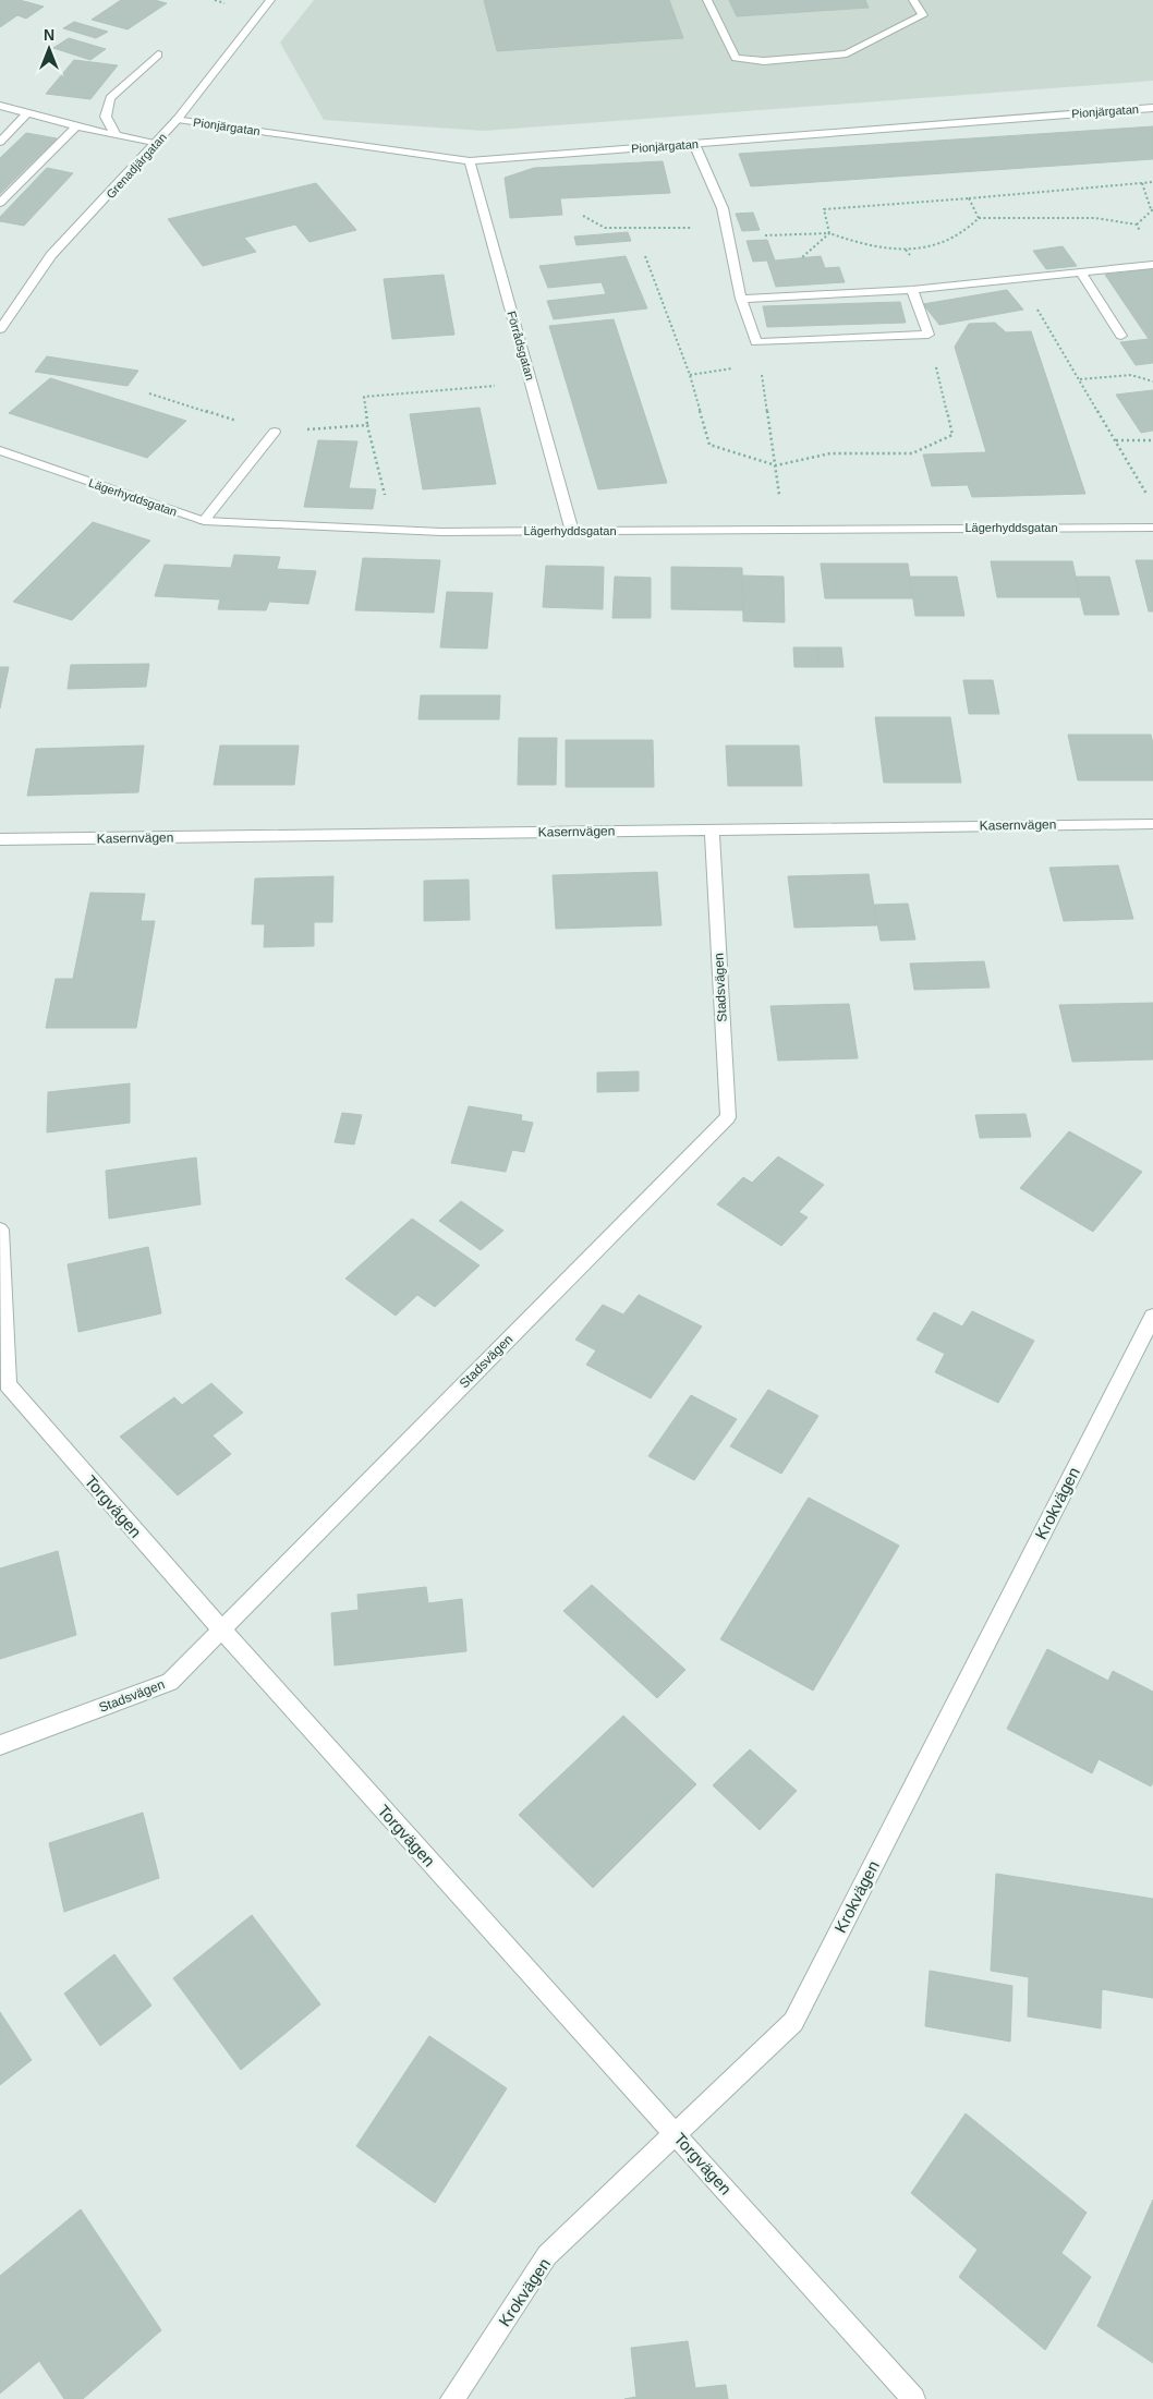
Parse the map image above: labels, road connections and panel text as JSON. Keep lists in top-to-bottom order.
{
  "streets": {
    "street": [
      "Pionjärgatan",
      "Grenadjärgatan",
      "Förrådsgatan",
      "Lägerhyddsgatan",
      "Kasernvägen",
      "Stadsvägen",
      "Krokvägen",
      "Torgvägen"
    ]
  },
  "crossings": [
    ["Pionjärgatan", "Grenadjärgatan"],
    ["Pionjärgatan", "Förrådsgatan"],
    ["Förrådsgatan", "Lägerhyddsgatan"],
    ["Kasernvägen", "Stadsvägen"],
    ["Stadsvägen", "Torgvägen"],
    ["Krokvägen", "Torgvägen"]
  ],
  "north": "top"
}
